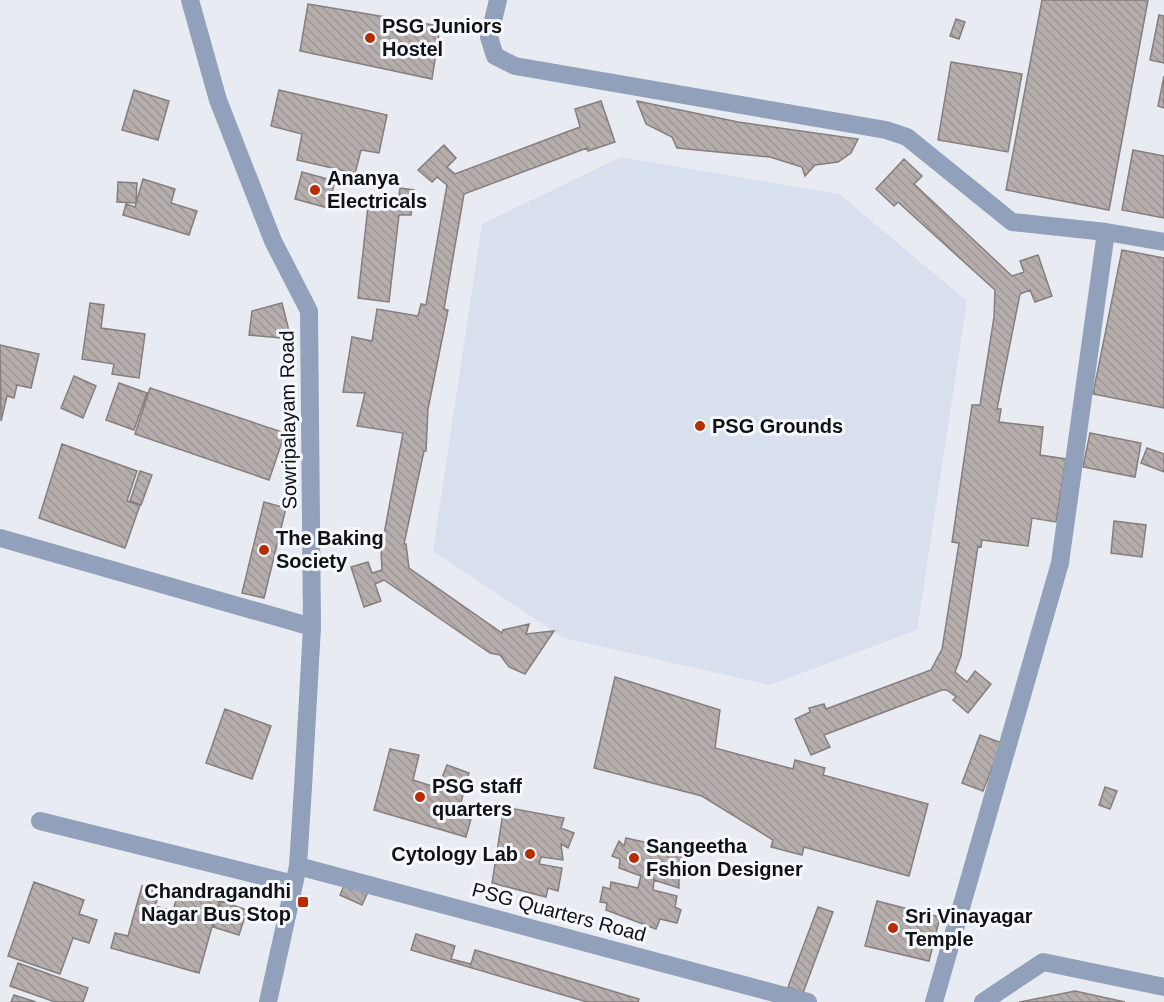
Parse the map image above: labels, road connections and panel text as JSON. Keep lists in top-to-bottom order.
{
  "streets": {
    "street": ["Sowripalayam Road", "PSG Quarters Road"]
  },
  "crossings": [
    ["Sowripalayam Road", "PSG Quarters Road"]
  ],
  "places": {
    "other": [
      "PSG Juniors Hostel",
      "Ananya Electricals",
      "PSG Grounds",
      "The Baking Society",
      "PSG staff quarters",
      "Cytology Lab",
      "Sangeetha Fshion Designer",
      "Sri Vinayagar Temple"
    ],
    "transit": ["Chandragandhi Nagar Bus Stop"]
  }
}
